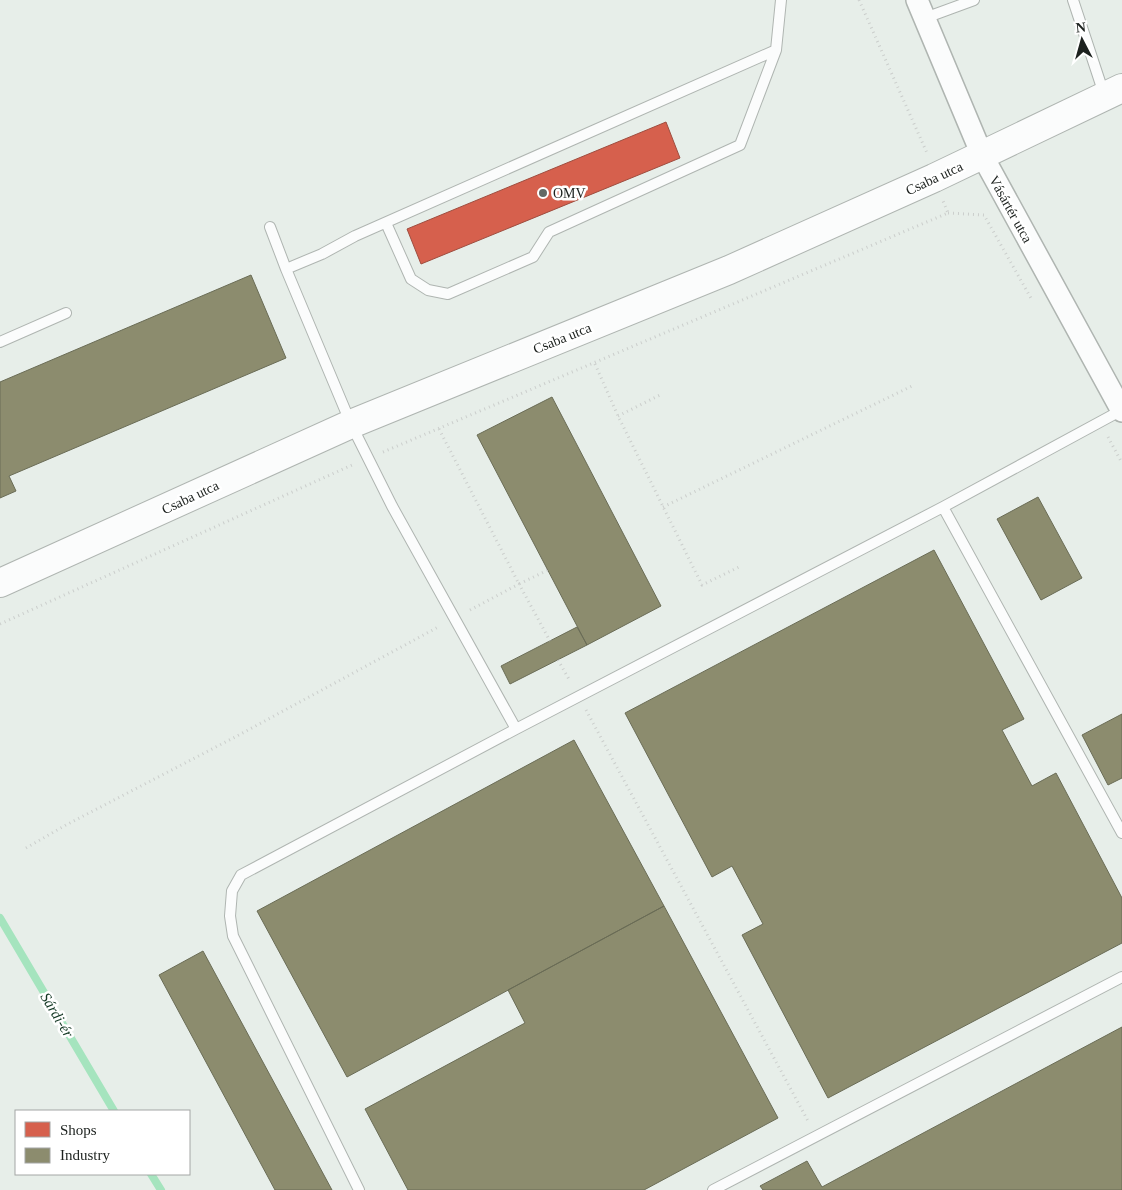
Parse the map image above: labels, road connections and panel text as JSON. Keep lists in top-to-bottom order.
{
  "streets": {
    "street": ["Csaba utca", "Vásártér utca"]
  },
  "crossings": [
    ["Csaba utca", "Vásártér utca"]
  ],
  "water": ["Sárdi-ér"],
  "places": ["OMV"],
  "legend": ["Shops", "Industry"],
  "north": "top"
}
